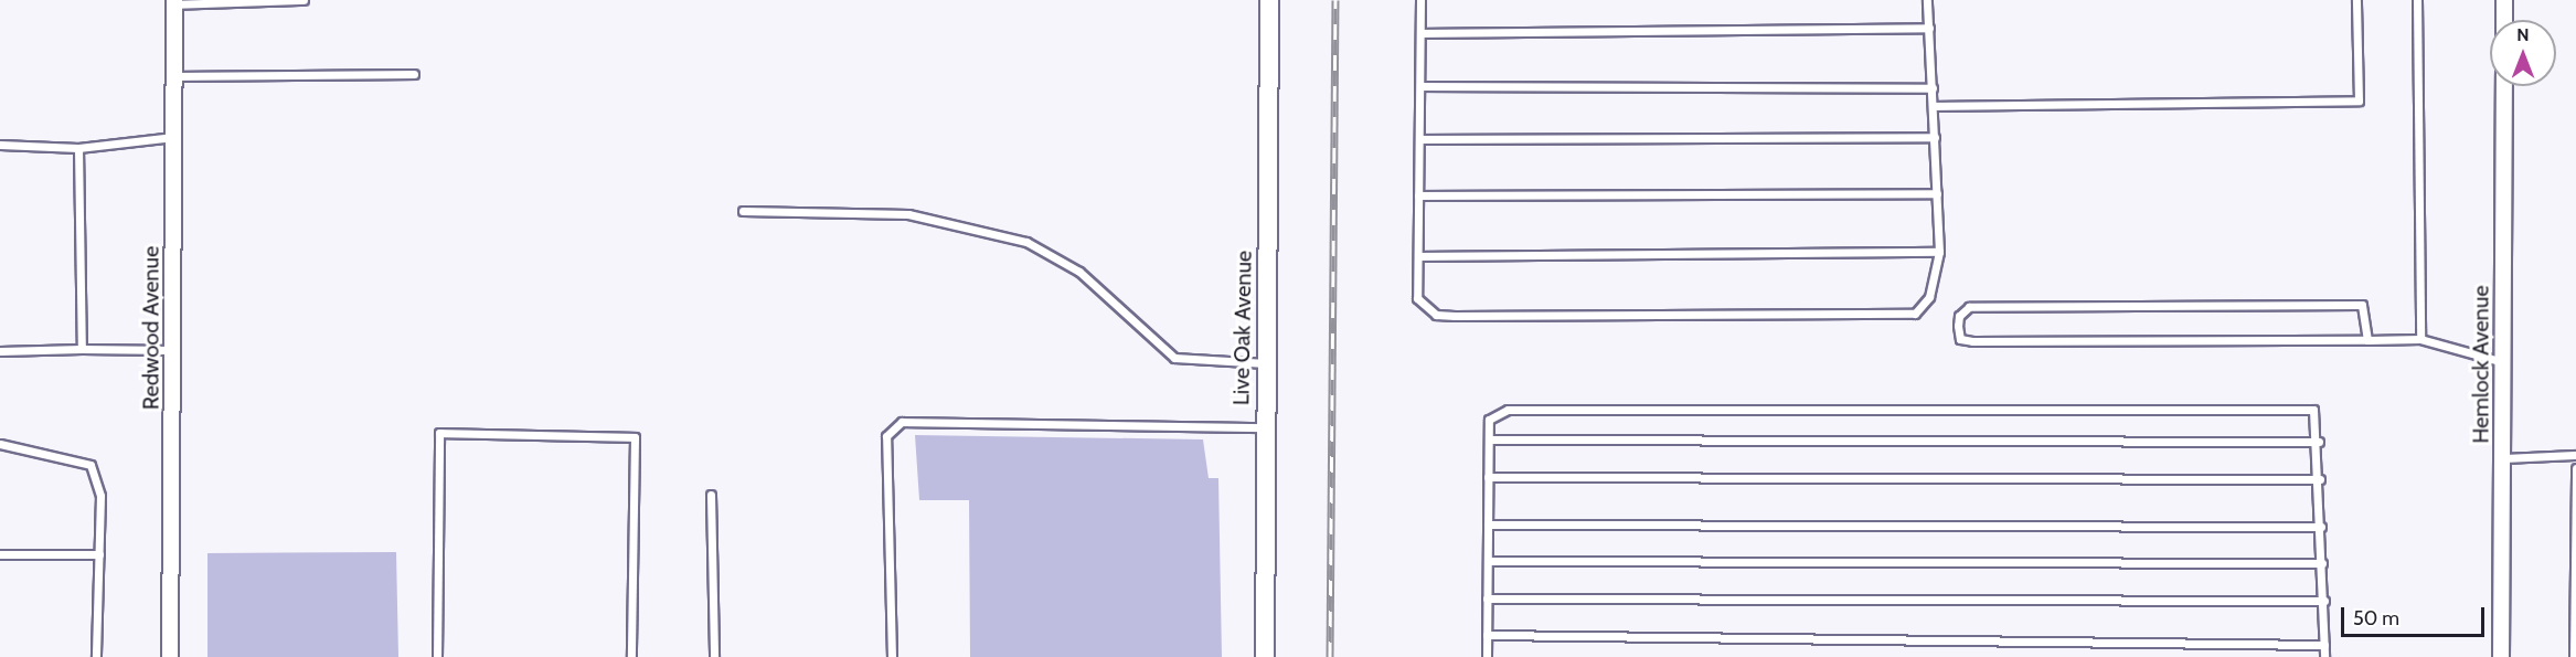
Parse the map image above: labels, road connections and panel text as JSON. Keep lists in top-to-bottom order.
{
  "streets": {
    "street": ["Redwood Avenue", "Live Oak Avenue", "Hemlock Avenue"]
  },
  "scale_bar": "50 m",
  "north": "top"
}
